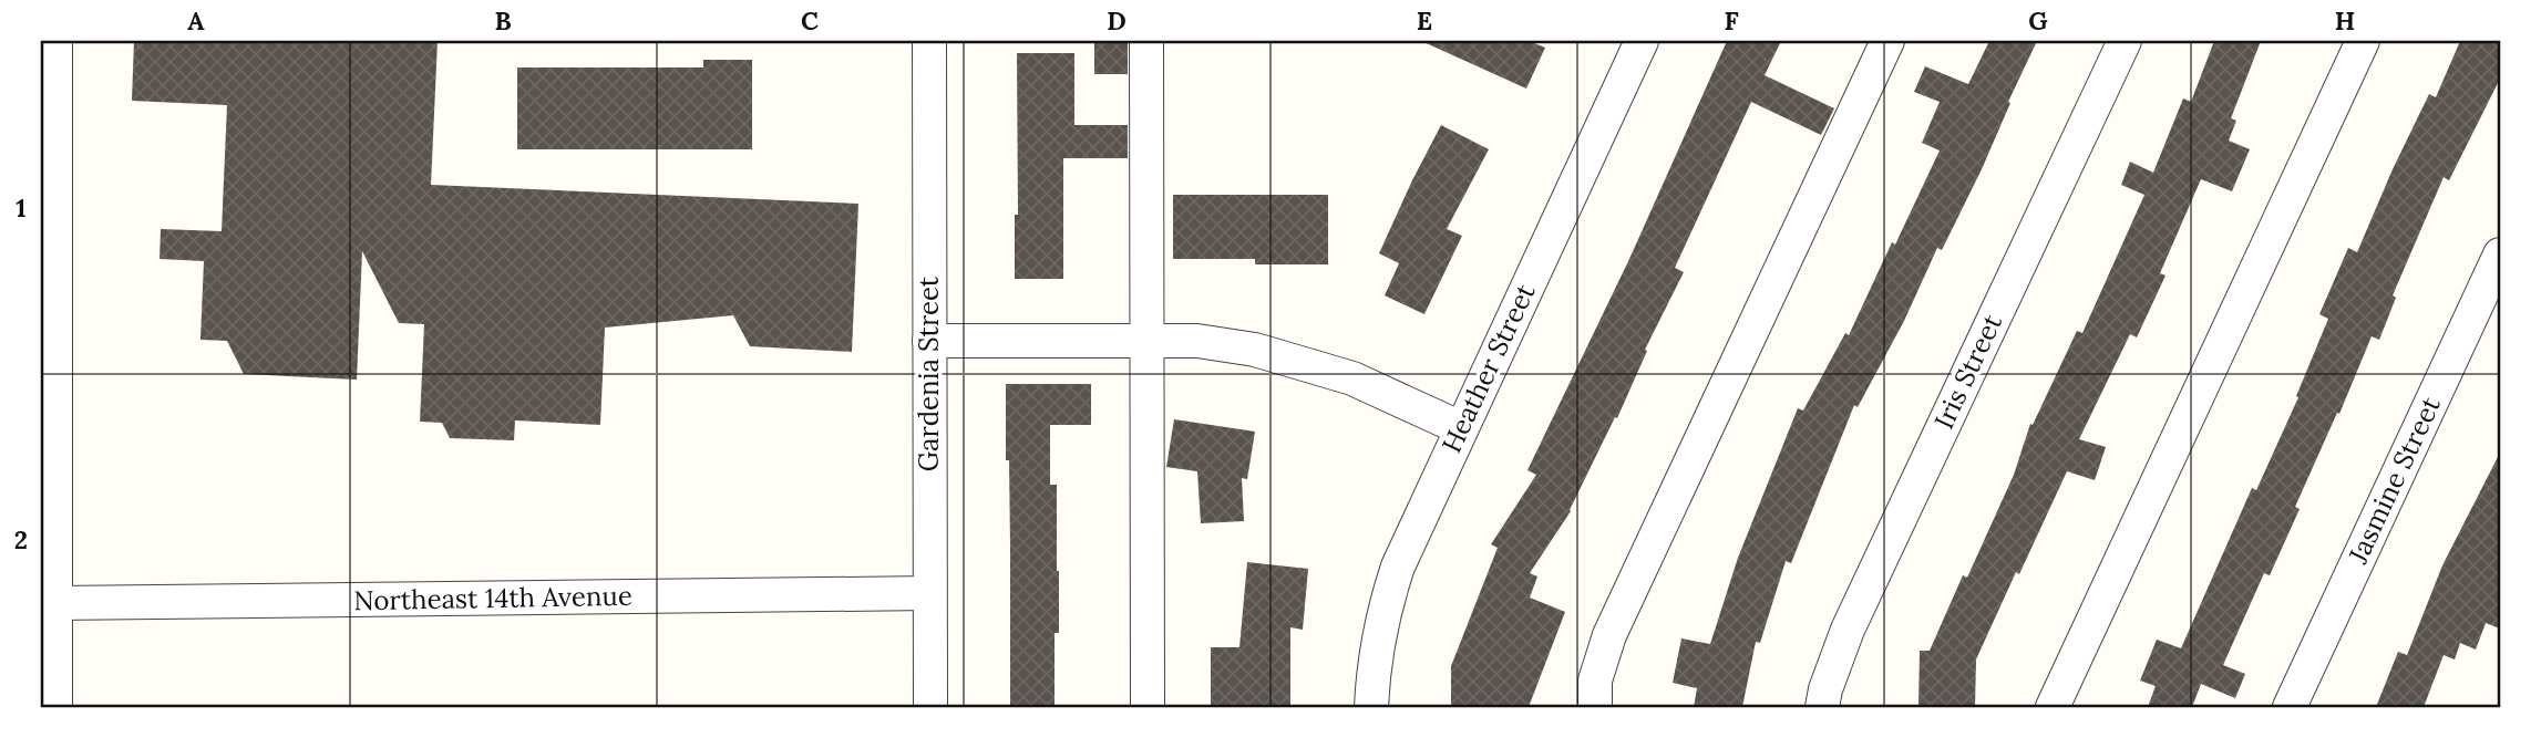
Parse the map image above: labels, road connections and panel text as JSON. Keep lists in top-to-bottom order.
{
  "streets": {
    "street": [
      "Heather Street",
      "Iris Street",
      "Gardenia Street",
      "Jasmine Street",
      "Northeast 14th Avenue"
    ]
  },
  "crossings": [
    ["Gardenia Street", "Northeast 14th Avenue"]
  ],
  "grid": {
    "columns": [
      "A",
      "B",
      "C",
      "D",
      "E",
      "F",
      "G",
      "H"
    ],
    "rows": ["1", "2"]
  }
}
